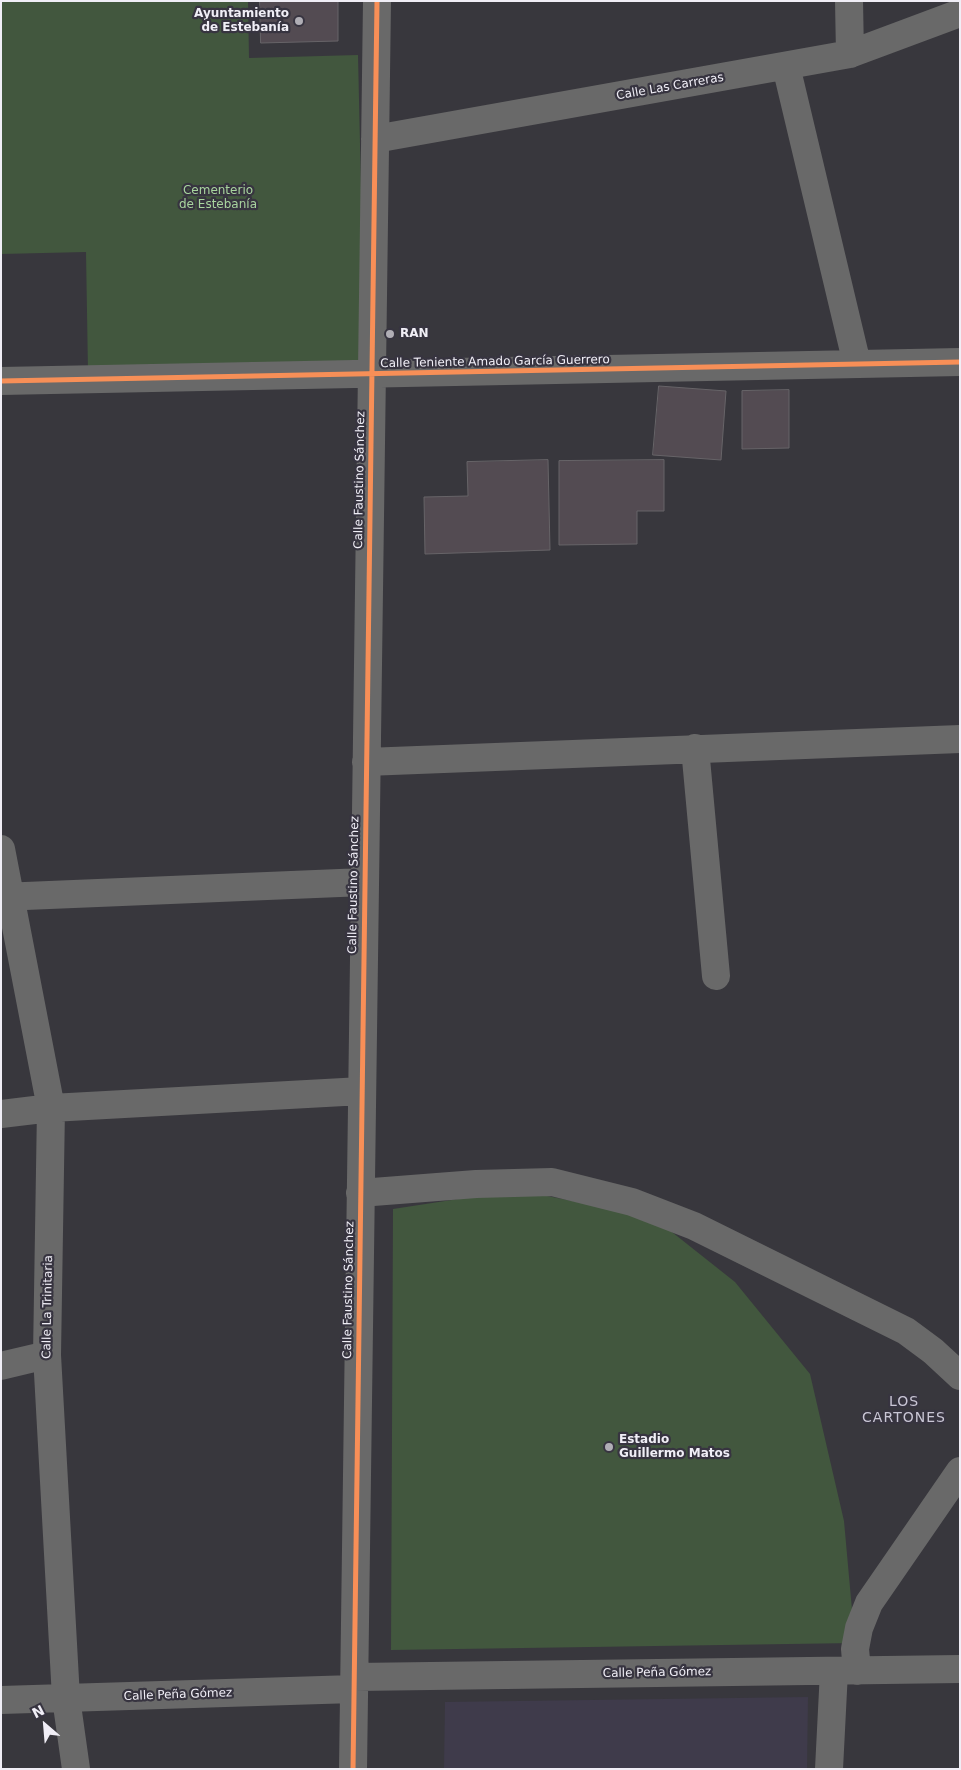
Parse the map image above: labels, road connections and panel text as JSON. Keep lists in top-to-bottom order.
{
  "streets": {
    "street": [
      "Calle Las Carreras",
      "Calle Teniente Amado García Guerrero",
      "Calle Faustino Sánchez",
      "Calle La Trinitaria",
      "Calle Peña Gómez"
    ]
  },
  "crossings": [
    ["Calle Las Carreras", "Calle Faustino Sánchez"],
    ["Calle Teniente Amado García Guerrero", "Calle Faustino Sánchez"],
    ["Calle Faustino Sánchez", "Calle Peña Gómez"],
    ["Calle La Trinitaria", "Calle Peña Gómez"]
  ],
  "districts": ["LOS CARTONES"],
  "parks": ["Cementerio de Estebanía"],
  "places": ["Ayuntamiento de Estebanía", "RAN", "Estadio Guillermo Matos"],
  "north": "top left"
}
